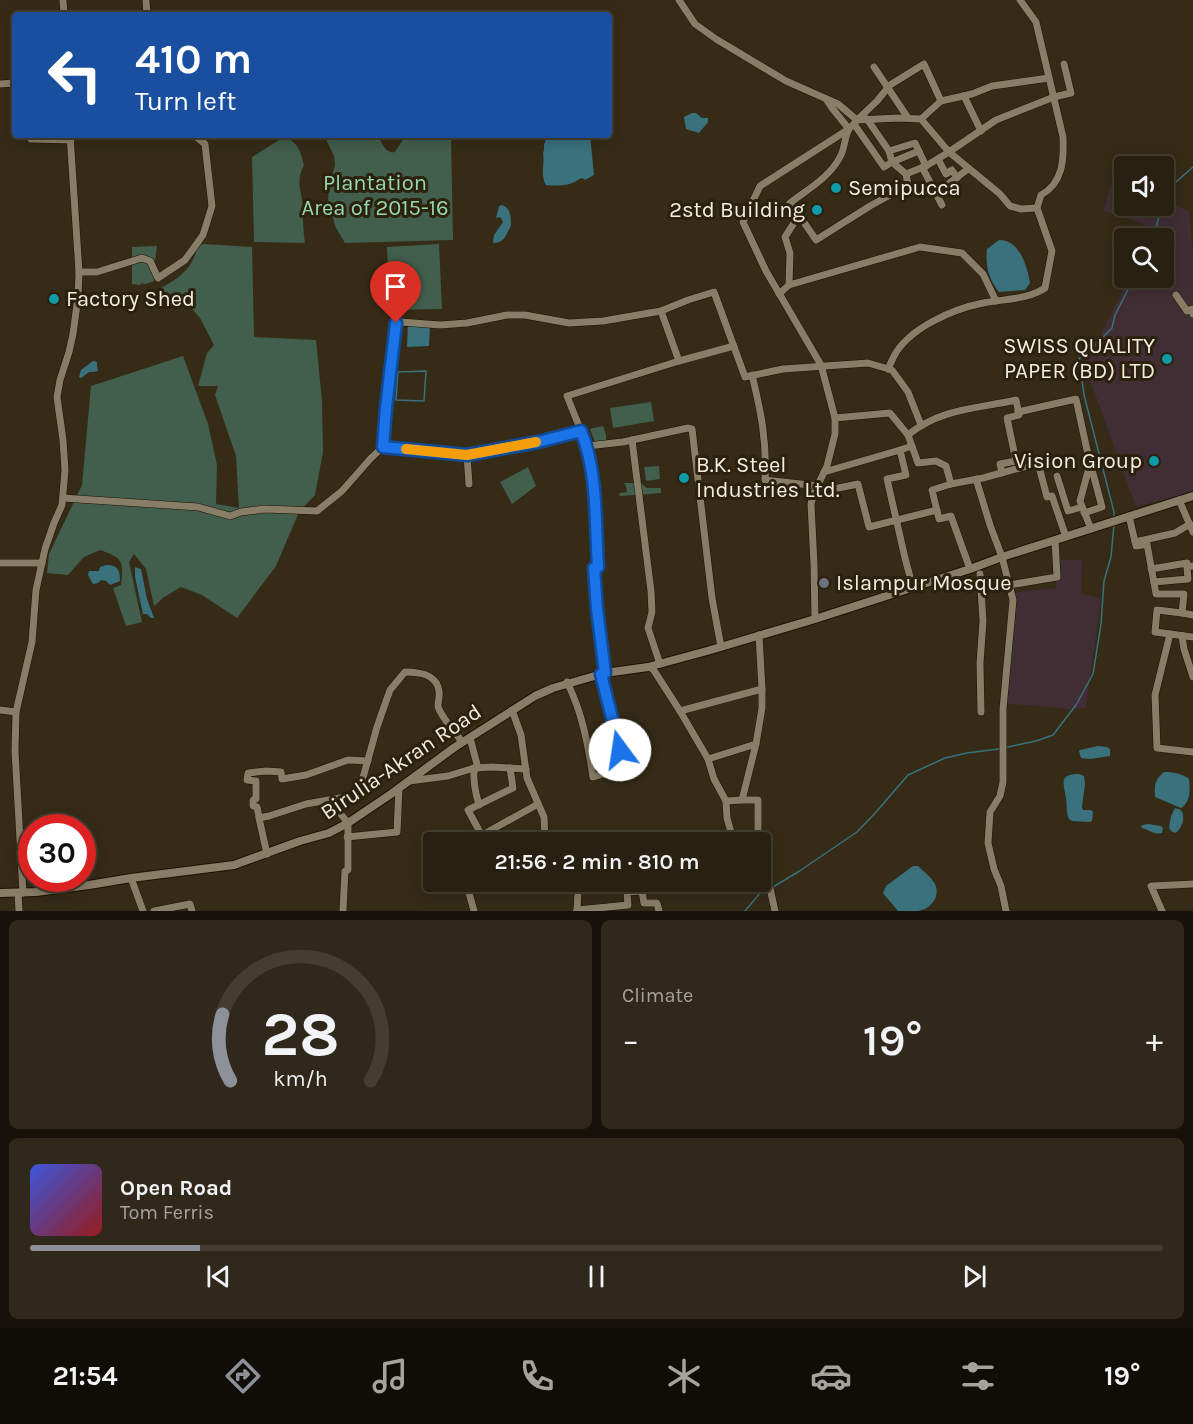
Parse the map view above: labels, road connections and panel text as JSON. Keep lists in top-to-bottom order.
{
  "streets": {
    "street": ["Birulia-Akran Road"]
  },
  "parks": ["Plantation Area of 2015-16"],
  "places": [
    "Semipucca",
    "2std Building",
    "Factory Shed",
    "SWISS QUALITY PAPER (BD) LTD",
    "Vision Group",
    "B.K. Steel Industries Ltd.",
    "Islampur Mosque"
  ],
  "page": {
    "turn": ["410 m", "Turn left"],
    "limit": "30",
    "trip": "21:56 · 2 min · 810 m",
    "tile": "Climate",
    "heat": ["−", "19°", "+"],
    "song": ["Open Road", "Tom Ferris"],
    "tabs": ["21:54", "19°"],
    "gauge": ["28", "km/h"]
  }
}
